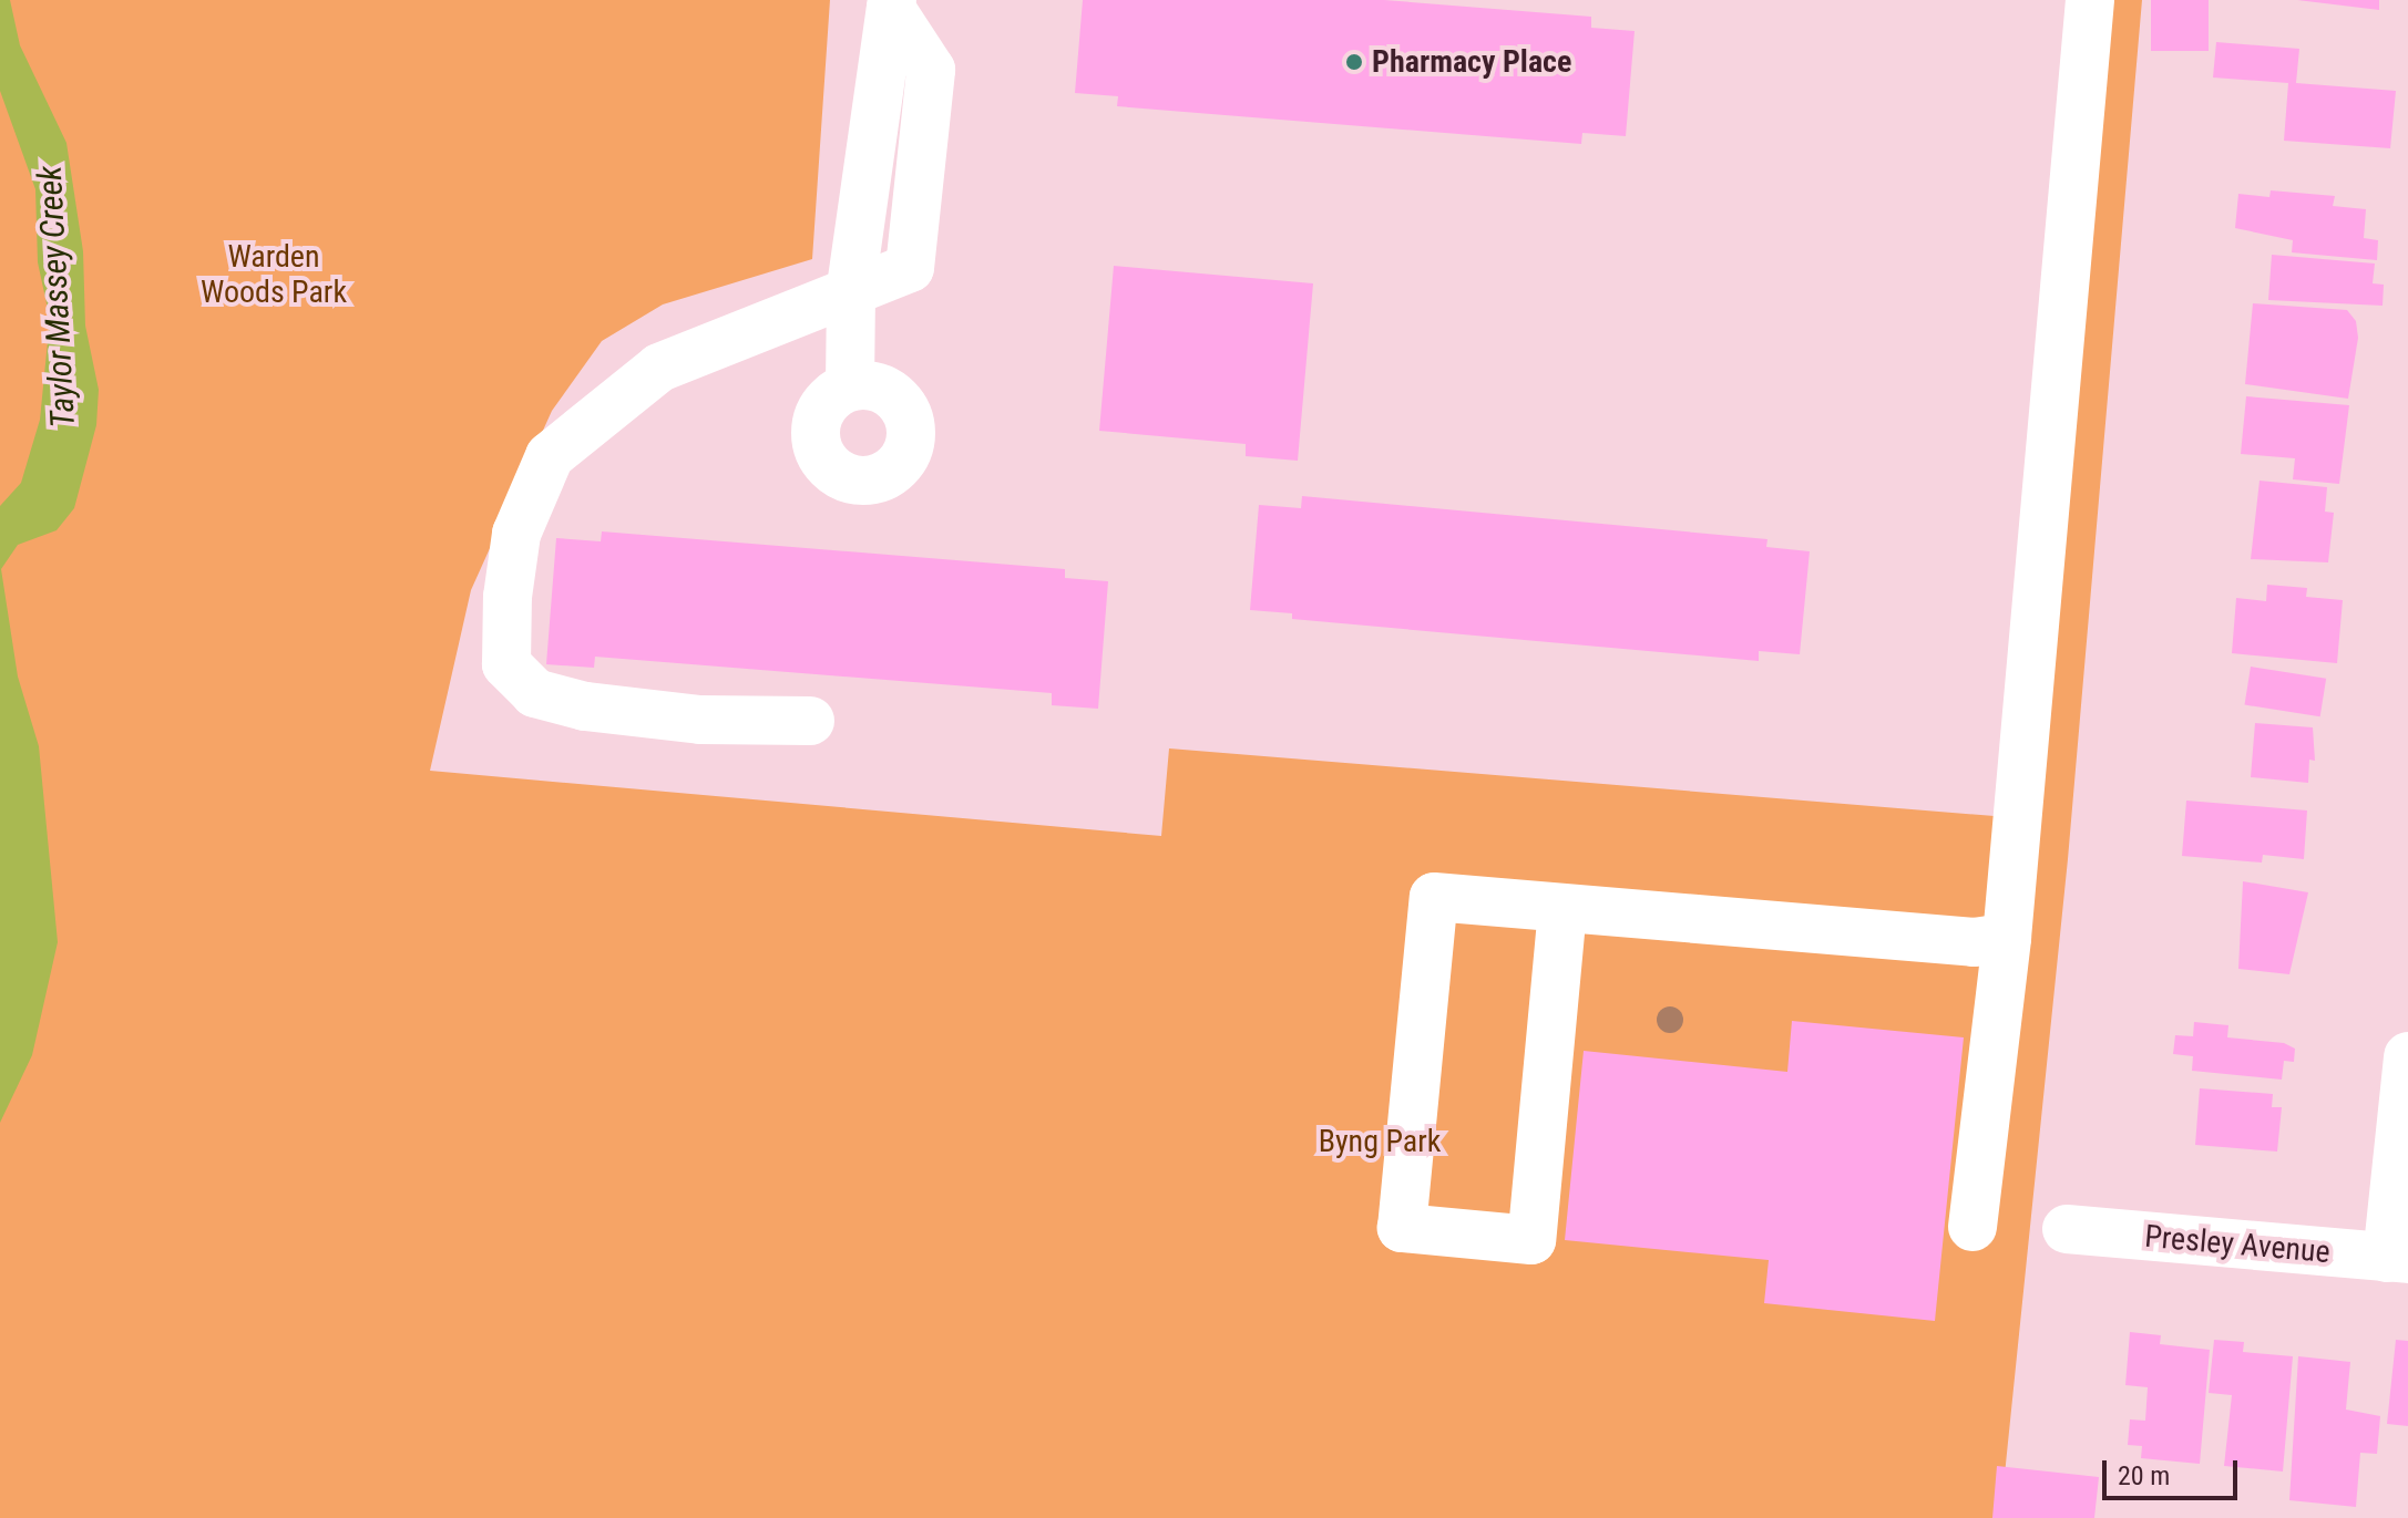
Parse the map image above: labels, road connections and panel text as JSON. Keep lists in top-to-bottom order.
{
  "streets": {
    "street": ["Presley Avenue"]
  },
  "water": ["Taylor Massey Creek"],
  "parks": ["Warden Woods Park", "Byng Park"],
  "places": ["Pharmacy Place"],
  "scale_bar": "20 m"
}
